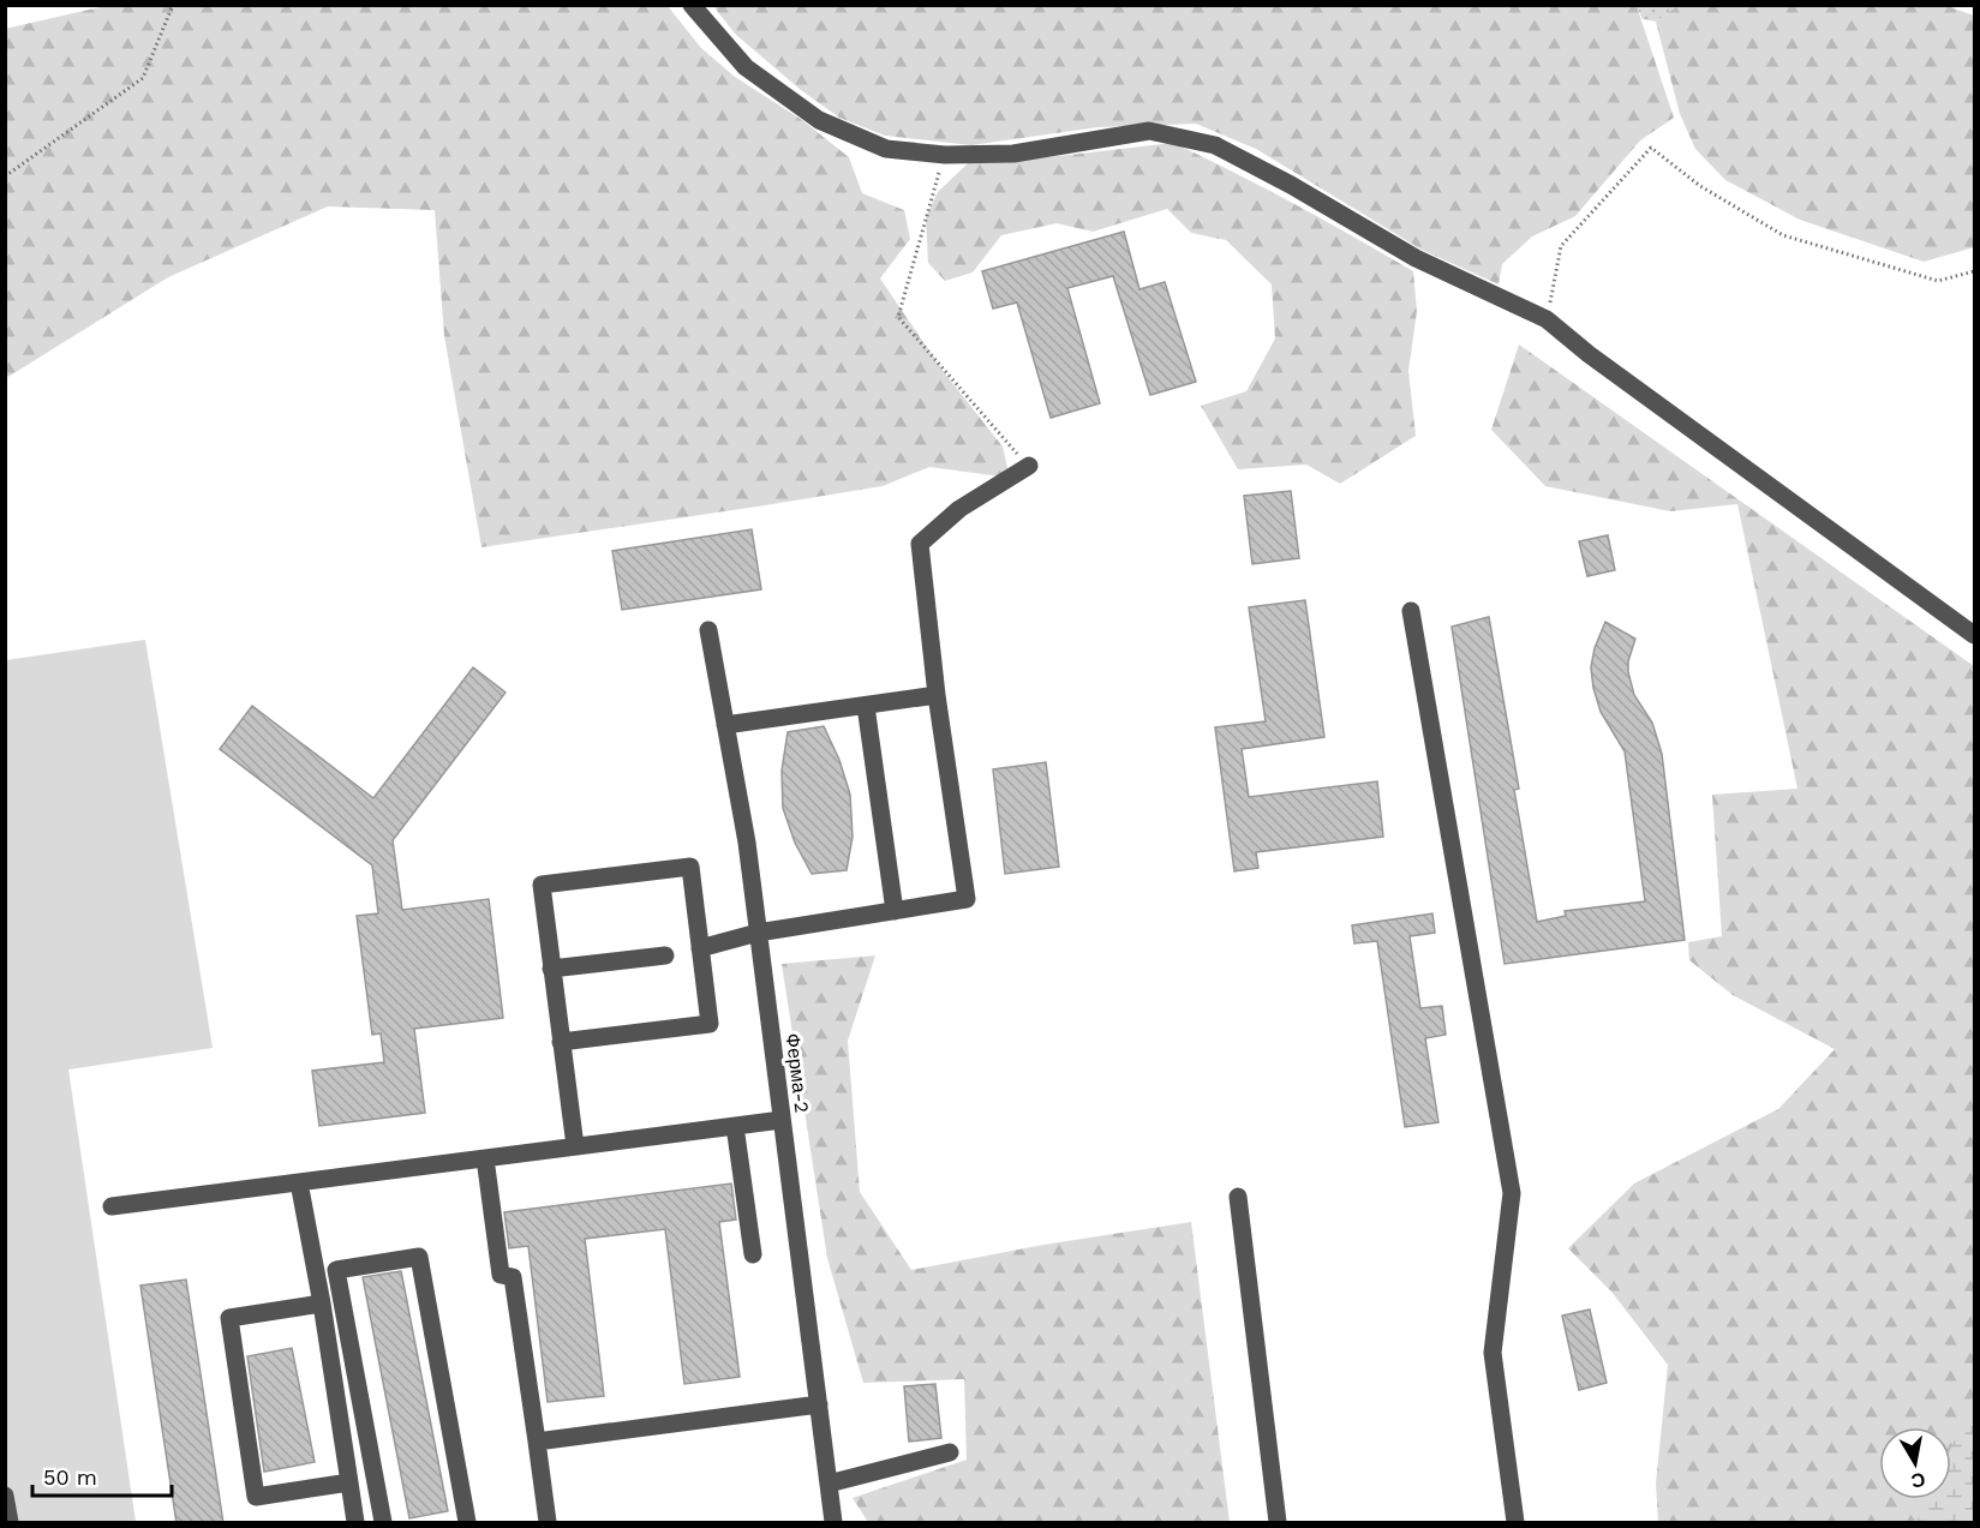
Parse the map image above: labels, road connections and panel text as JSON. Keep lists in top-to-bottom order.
{
  "streets": {
    "street": ["Ферма-2"]
  },
  "scale_bar": "50 m",
  "north": "bottom"
}
